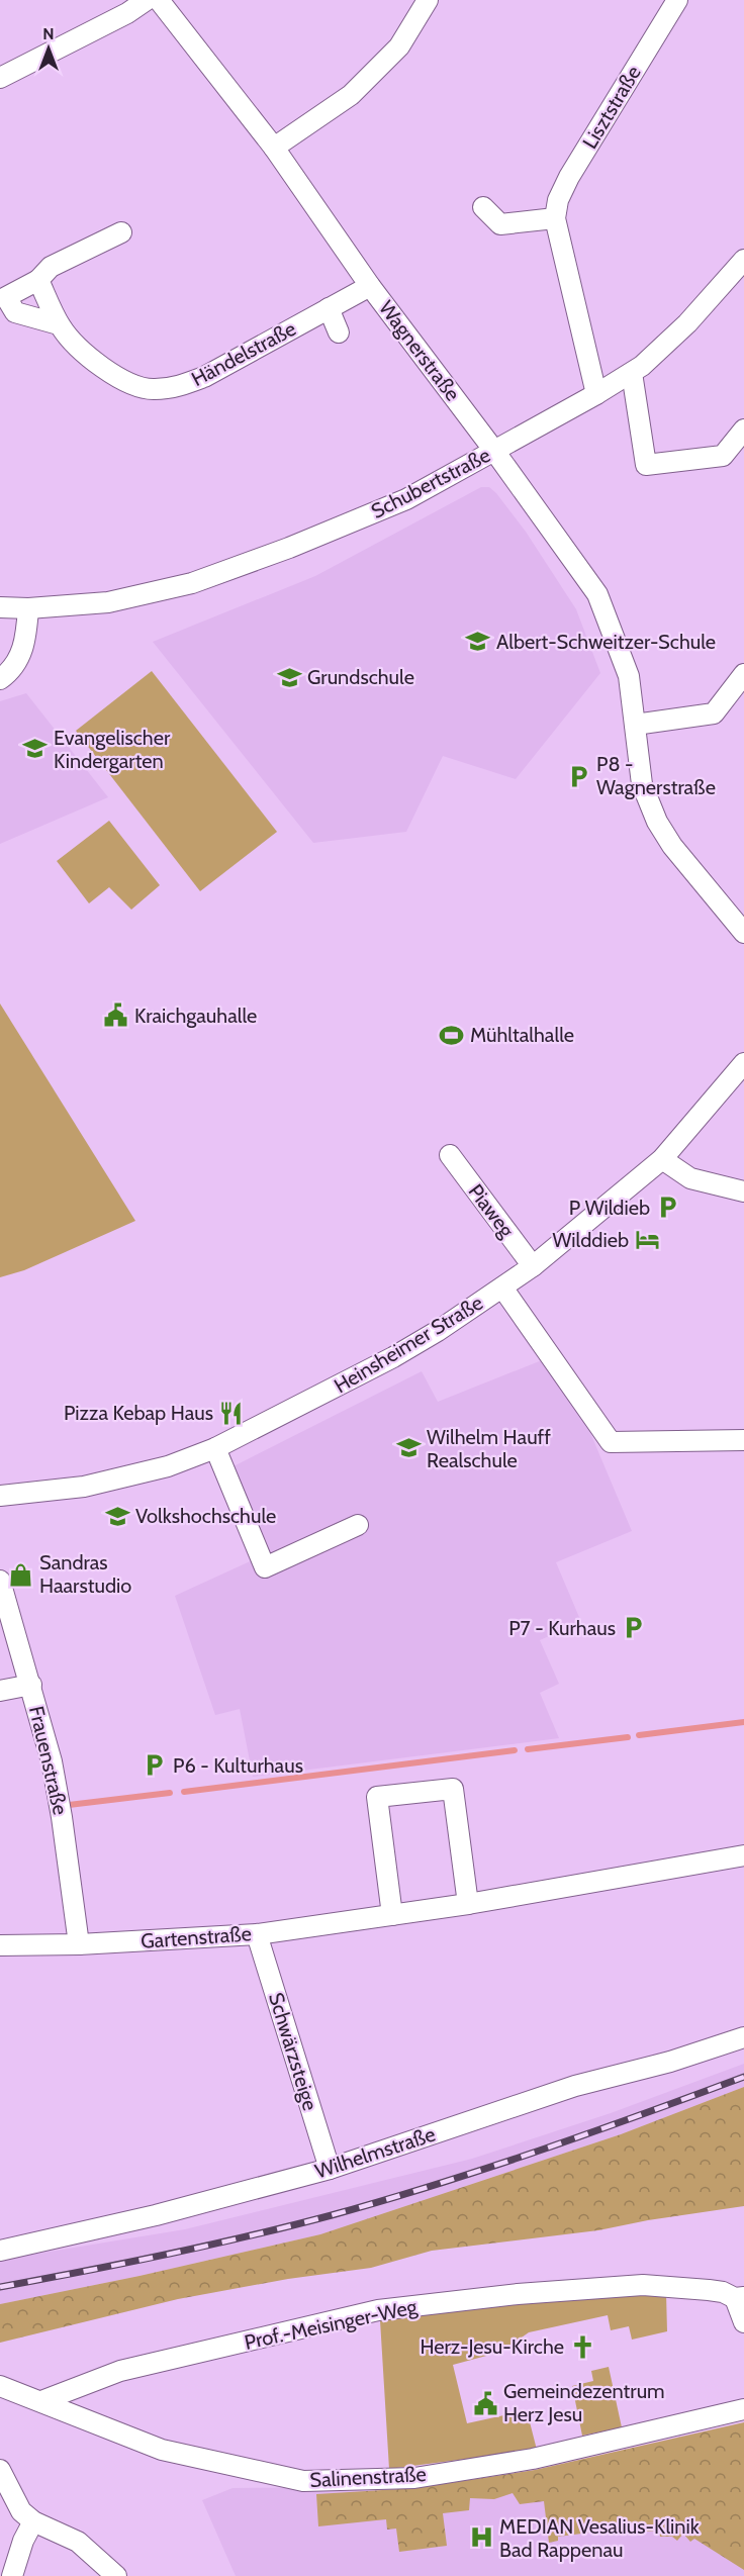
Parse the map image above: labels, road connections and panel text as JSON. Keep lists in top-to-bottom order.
{
  "streets": {
    "street": [
      "Lisztstraße",
      "Wagnerstraße",
      "Händelstraße",
      "Schubertstraße",
      "Piaweg",
      "Heinsheimer Straße",
      "Frauenstraße",
      "Gartenstraße",
      "Schwärzsteige",
      "Wilhelmstraße",
      "Prof.-Meisinger-Weg",
      "Salinenstraße"
    ]
  },
  "crossings": [
    ["Lisztstraße", "Schubertstraße"],
    ["Wagnerstraße", "Händelstraße"],
    ["Wagnerstraße", "Schubertstraße"],
    ["Piaweg", "Heinsheimer Straße"],
    ["Frauenstraße", "Gartenstraße"],
    ["Gartenstraße", "Schwärzsteige"],
    ["Schwärzsteige", "Wilhelmstraße"],
    ["Prof.-Meisinger-Weg", "Salinenstraße"]
  ],
  "places": {
    "school or university": [
      "Albert-Schweitzer-Schule",
      "Grundschule",
      "Evangelischer Kindergarten",
      "Wilhelm Hauff Realschule",
      "Volkshochschule"
    ],
    "parking": [
      "P8 - Wagnerstraße",
      "P Wildieb",
      "P7 - Kurhaus",
      "P6 - Kulturhaus"
    ],
    "public building": ["Kraichgauhalle", "Gemeindezentrum Herz Jesu"],
    "sports": ["Mühltalhalle"],
    "hotel": ["Wilddieb"],
    "restaurant": ["Pizza Kebap Haus"],
    "shop": ["Sandras Haarstudio"],
    "church": ["Herz-Jesu-Kirche"],
    "hospital": ["MEDIAN Vesalius-Klinik Bad Rappenau"]
  },
  "north": "top"
}
